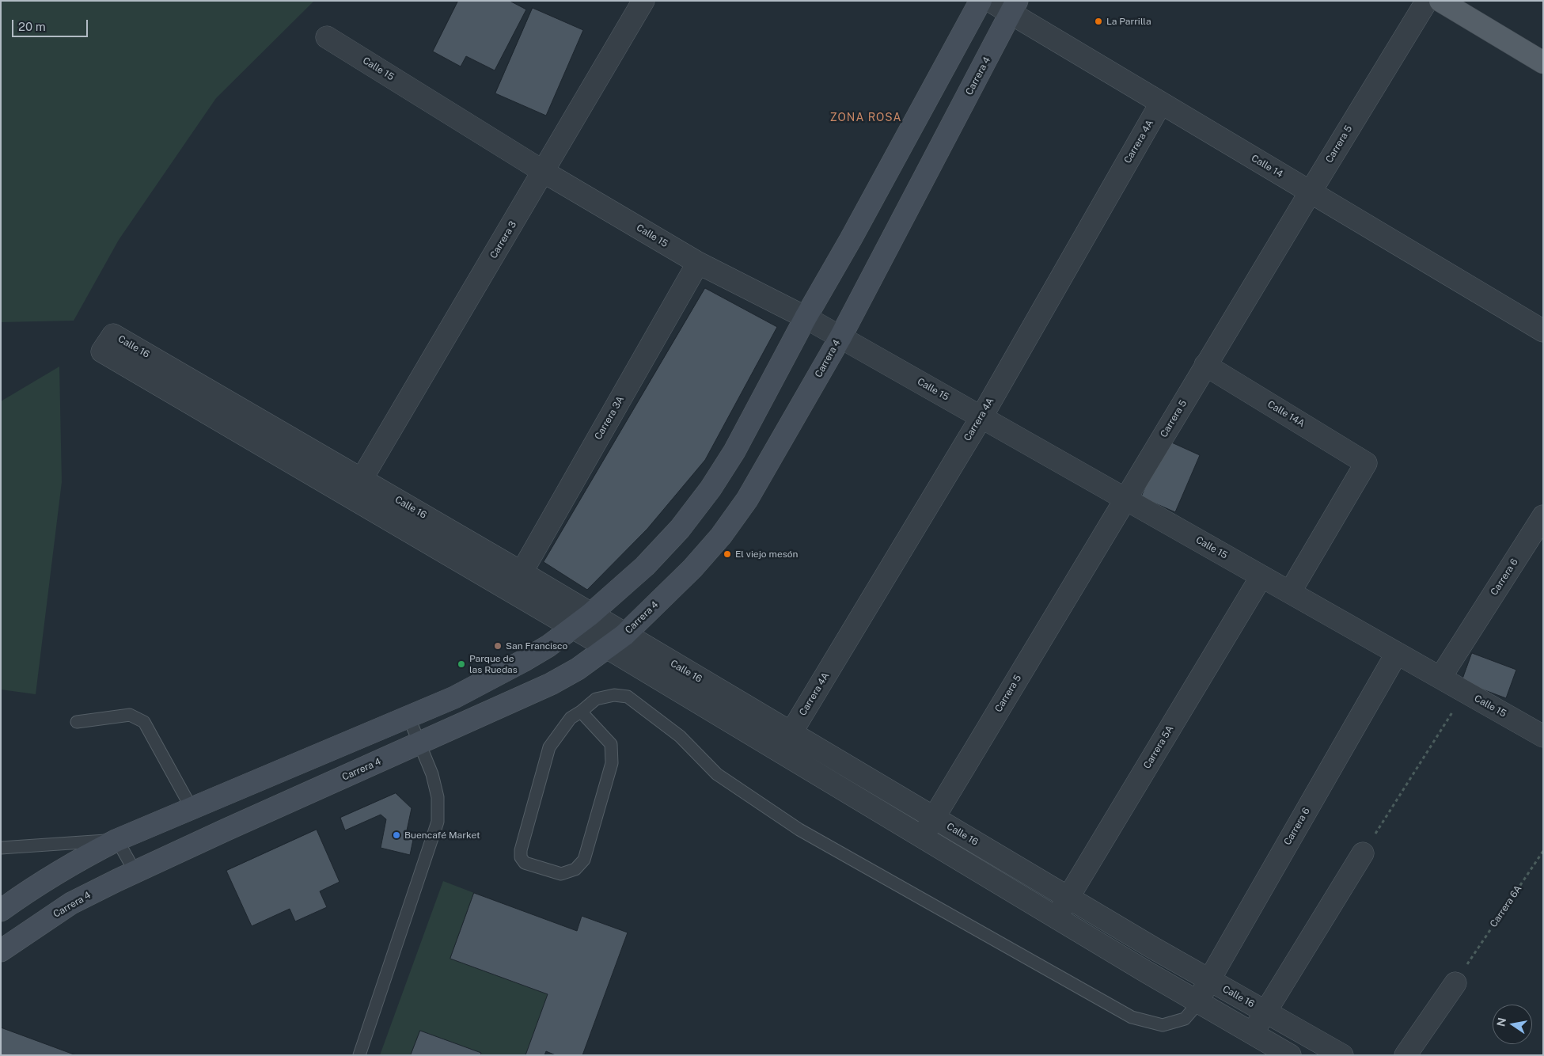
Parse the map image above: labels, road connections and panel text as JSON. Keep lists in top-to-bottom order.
{
  "streets": {
    "main road": ["Carrera 4"],
    "street": [
      "Calle 15",
      "Carrera 4A",
      "Carrera 5",
      "Calle 14",
      "Carrera 3",
      "Calle 16",
      "Calle 14A",
      "Carrera 3A",
      "Carrera 6",
      "Carrera 5A"
    ],
    "path": ["Carrera 6A"]
  },
  "crossings": [
    ["Calle 15", "Carrera 4"],
    ["Calle 15", "Carrera 4A"],
    ["Calle 15", "Carrera 5"],
    ["Calle 15", "Carrera 3"],
    ["Calle 15", "Calle 14A"],
    ["Calle 15", "Carrera 3A"],
    ["Calle 15", "Carrera 6"],
    ["Calle 15", "Carrera 5A"],
    ["Carrera 4", "Calle 14"],
    ["Carrera 4", "Calle 16"],
    ["Carrera 4A", "Calle 14"],
    ["Carrera 4A", "Calle 16"],
    ["Carrera 5", "Calle 14"],
    ["Carrera 5", "Calle 16"],
    ["Carrera 5", "Calle 14A"],
    ["Carrera 3", "Calle 16"],
    ["Calle 16", "Carrera 3A"],
    ["Calle 16", "Carrera 6"],
    ["Calle 16", "Carrera 5A"]
  ],
  "districts": ["ZONA ROSA"],
  "places": [
    "La Parrilla",
    "El viejo mesón",
    "San Francisco",
    "Parque de las Ruedas",
    "Buencafé Market"
  ],
  "scale_bar": "20 m",
  "north": "left"
}
